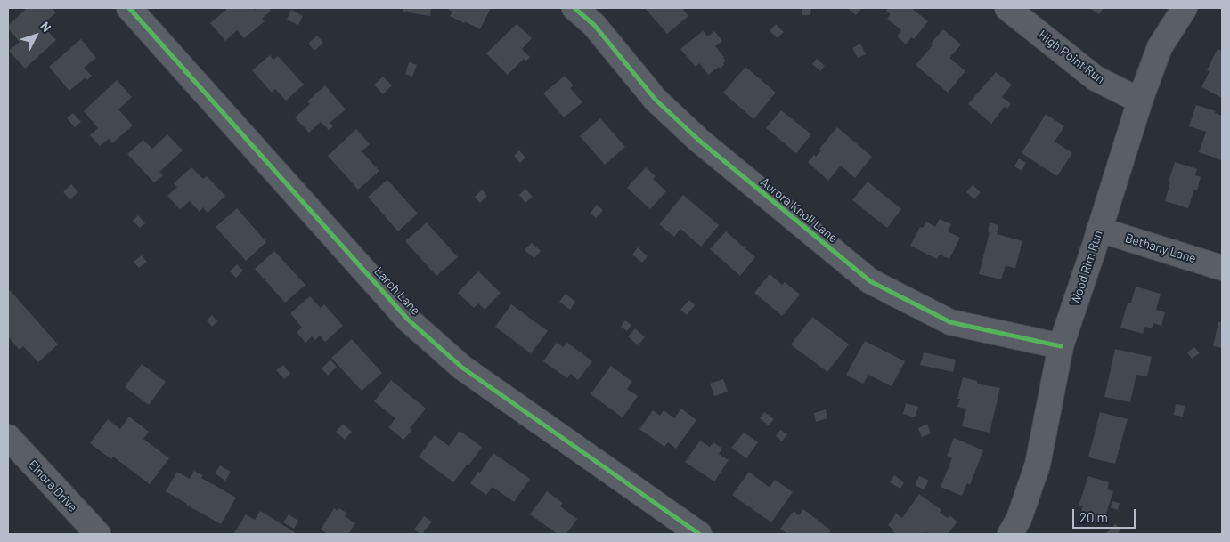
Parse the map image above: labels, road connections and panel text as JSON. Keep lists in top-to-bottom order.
{
  "streets": {
    "street": [
      "High Point Run",
      "Aurora Knoll Lane",
      "Bethany Lane",
      "Wood Rim Run",
      "Larch Lane",
      "Elnora Drive"
    ]
  },
  "crossings": [
    ["High Point Run", "Wood Rim Run"],
    ["Aurora Knoll Lane", "Wood Rim Run"],
    ["Bethany Lane", "Wood Rim Run"]
  ],
  "scale_bar": "20 m",
  "north": "top right"
}
